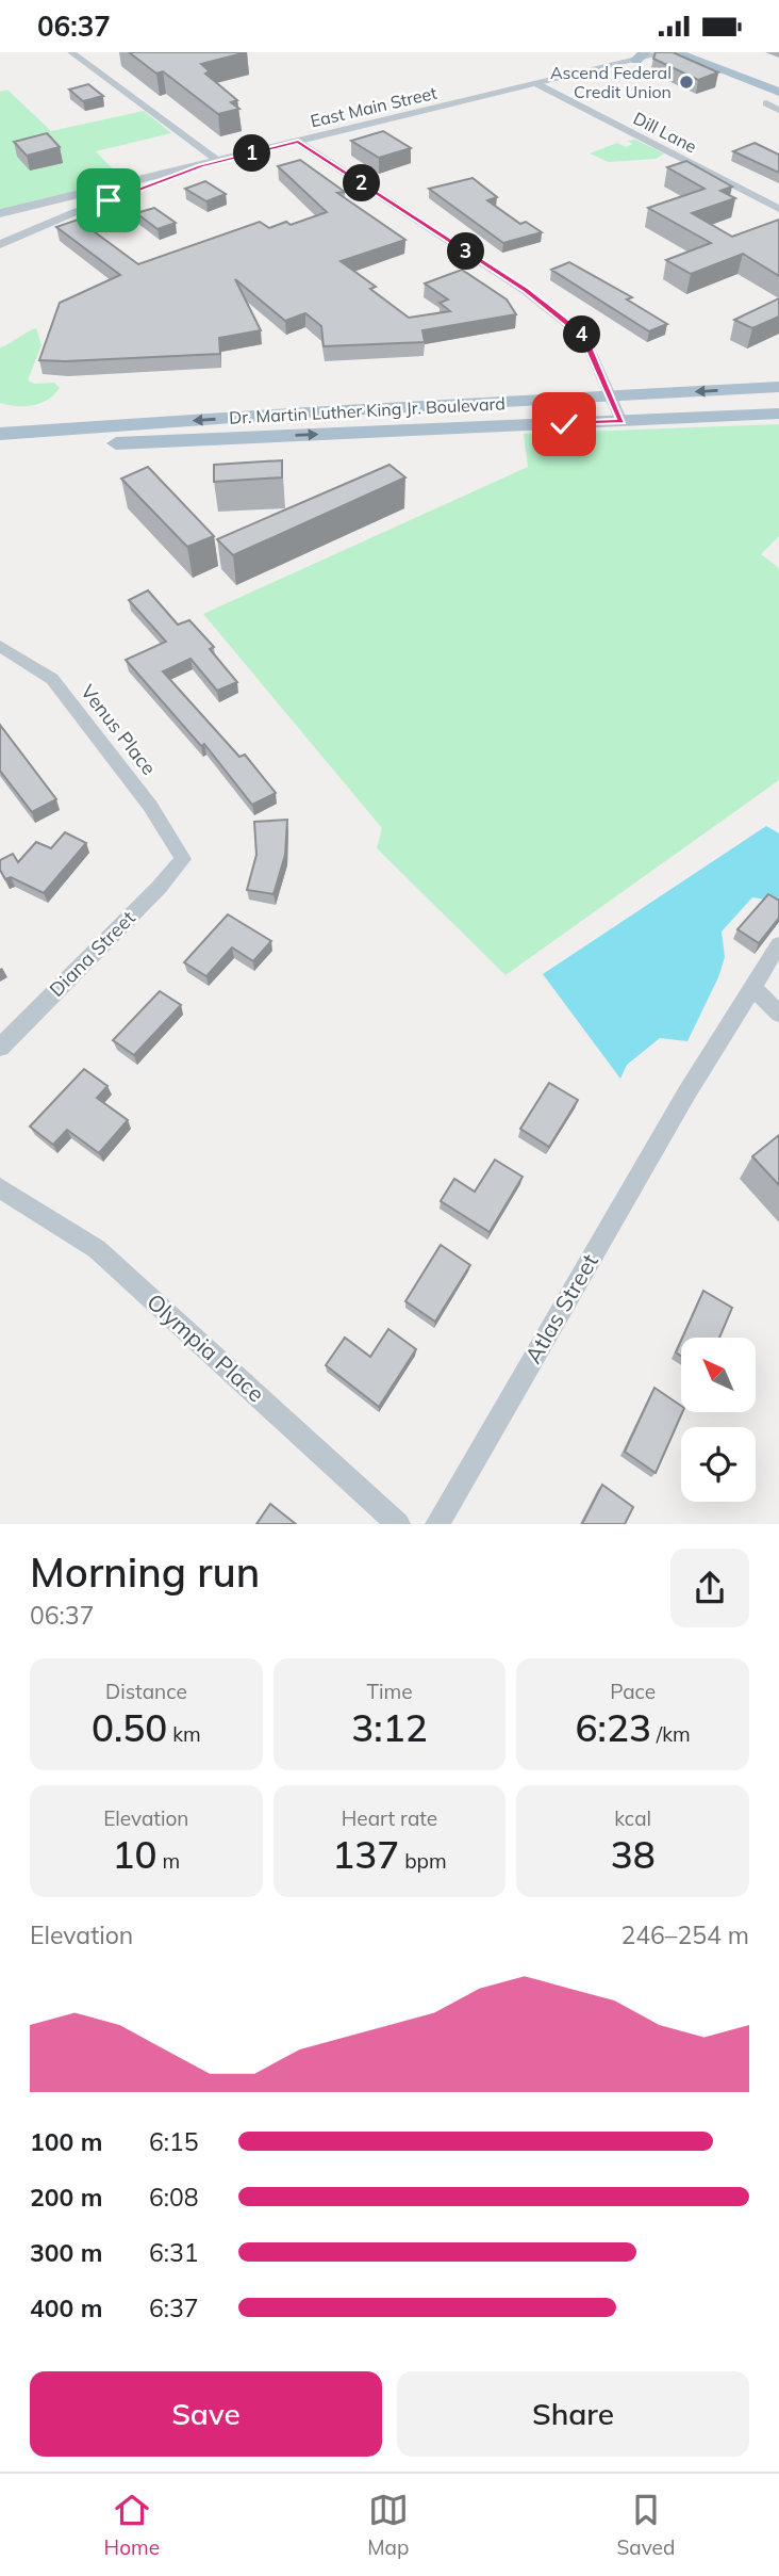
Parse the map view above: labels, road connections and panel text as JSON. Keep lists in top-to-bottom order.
{
  "streets": {
    "main road": ["Dr. Martin Luther King Jr. Boulevard"],
    "street": [
      "East Main Street",
      "Dill Lane",
      "Venus Place",
      "Diana Street",
      "Atlas Street",
      "Olympia Place"
    ]
  },
  "crossings": [
    ["East Main Street", "Dill Lane"],
    ["Venus Place", "Diana Street"]
  ],
  "places": ["Ascend Federal Credit Union"],
  "north": "top left",
  "page": {
    "status": "06:37",
    "pins": [
      "1",
      "2",
      "3",
      "4"
    ],
    "heading": ["Morning run", "06:37"],
    "stats": [
      ["Distance", "0.50 km"],
      ["Time", "3:12"],
      ["Pace", "6:23 /km"],
      ["Elevation", "10 m"],
      ["Heart rate", "137 bpm"],
      ["kcal", "38"]
    ],
    "chart": ["Elevation", "246–254 m"],
    "list": [
      {
        "name": "100 m",
        "note": "6:15"
      },
      {
        "name": "200 m",
        "note": "6:08"
      },
      {
        "name": "300 m",
        "note": "6:31"
      },
      {
        "name": "400 m",
        "note": "6:37"
      }
    ],
    "buttons": ["Save", "Share"],
    "tabs": ["Home", "Map", "Saved"]
  }
}
